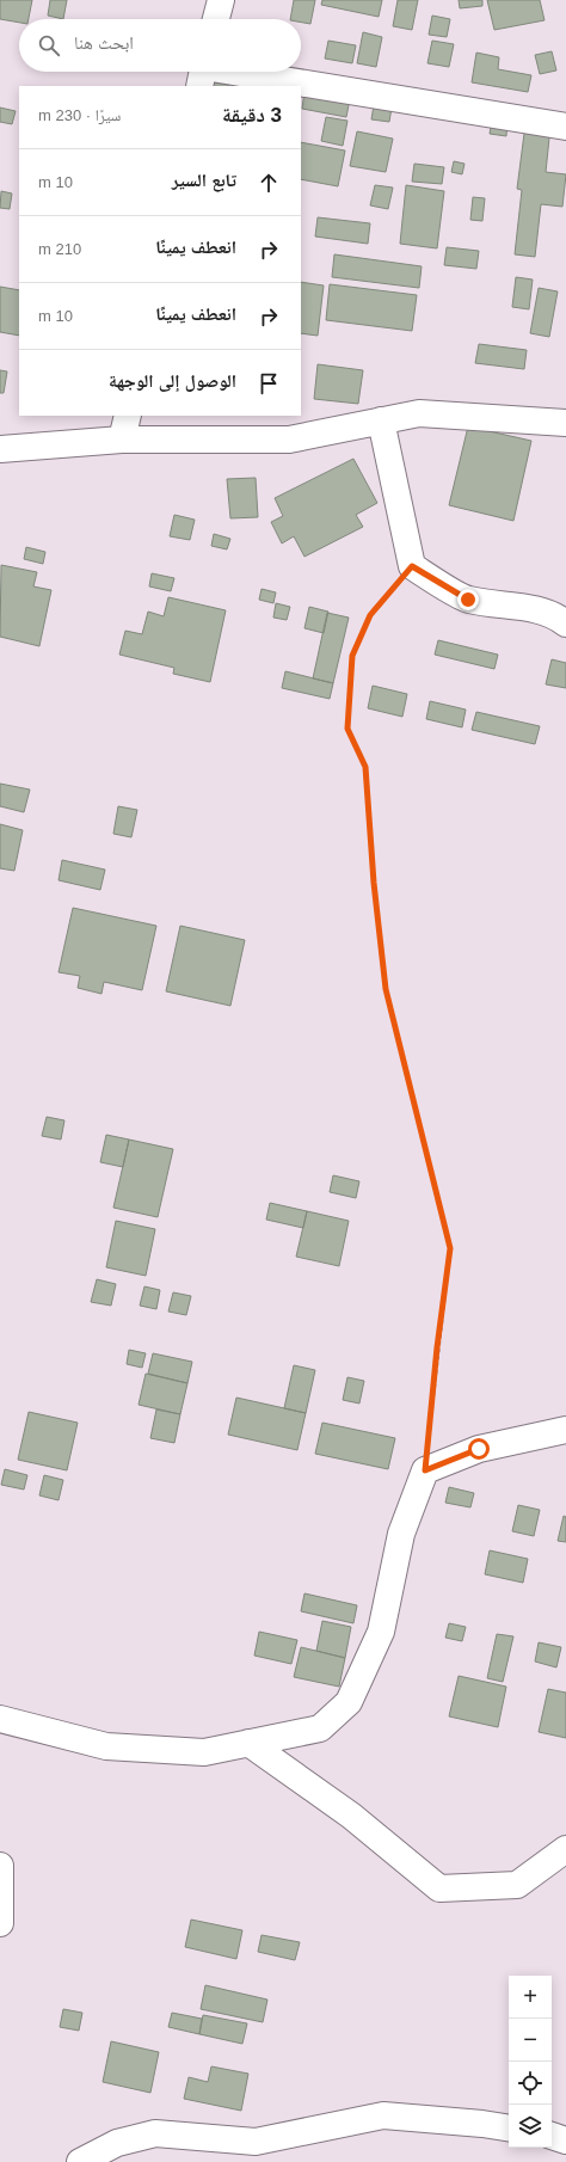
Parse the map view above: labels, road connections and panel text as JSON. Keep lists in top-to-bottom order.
{
  "page": {
    "search": "ابحث هنا",
    "heading": ["3 دقيقة", "سيرًا · 230 m"],
    "list": [
      ["تابع السير", "10 m"],
      ["انعطف يمينًا", "210 m"],
      ["انعطف يمينًا", "10 m"],
      "الوصول إلى الوجهة"
    ],
    "map_buttons": ["+", "−"]
  }
}
